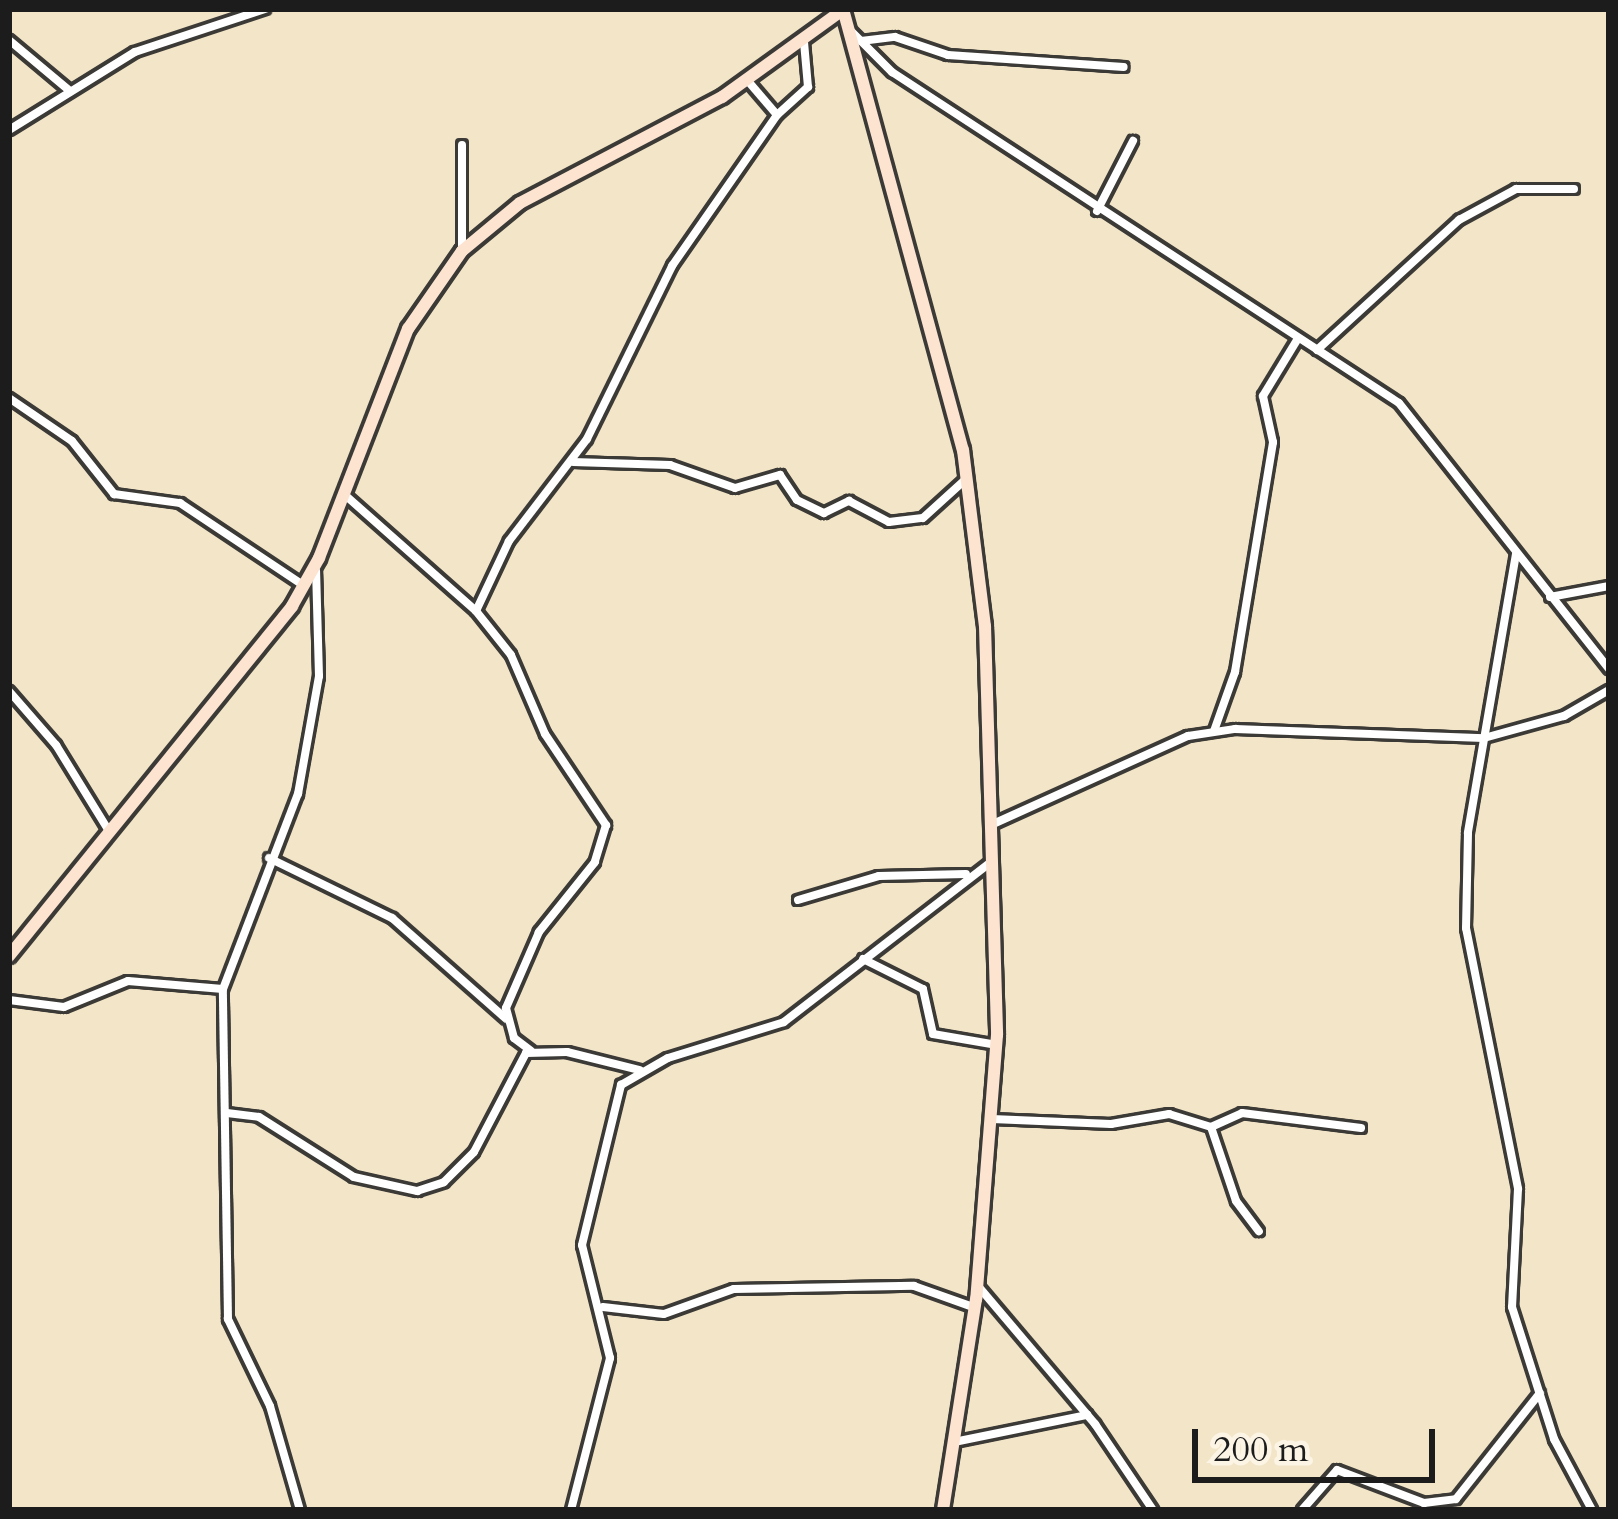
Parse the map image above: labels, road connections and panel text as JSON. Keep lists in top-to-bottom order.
{
  "scale_bar": "200 m"
}
